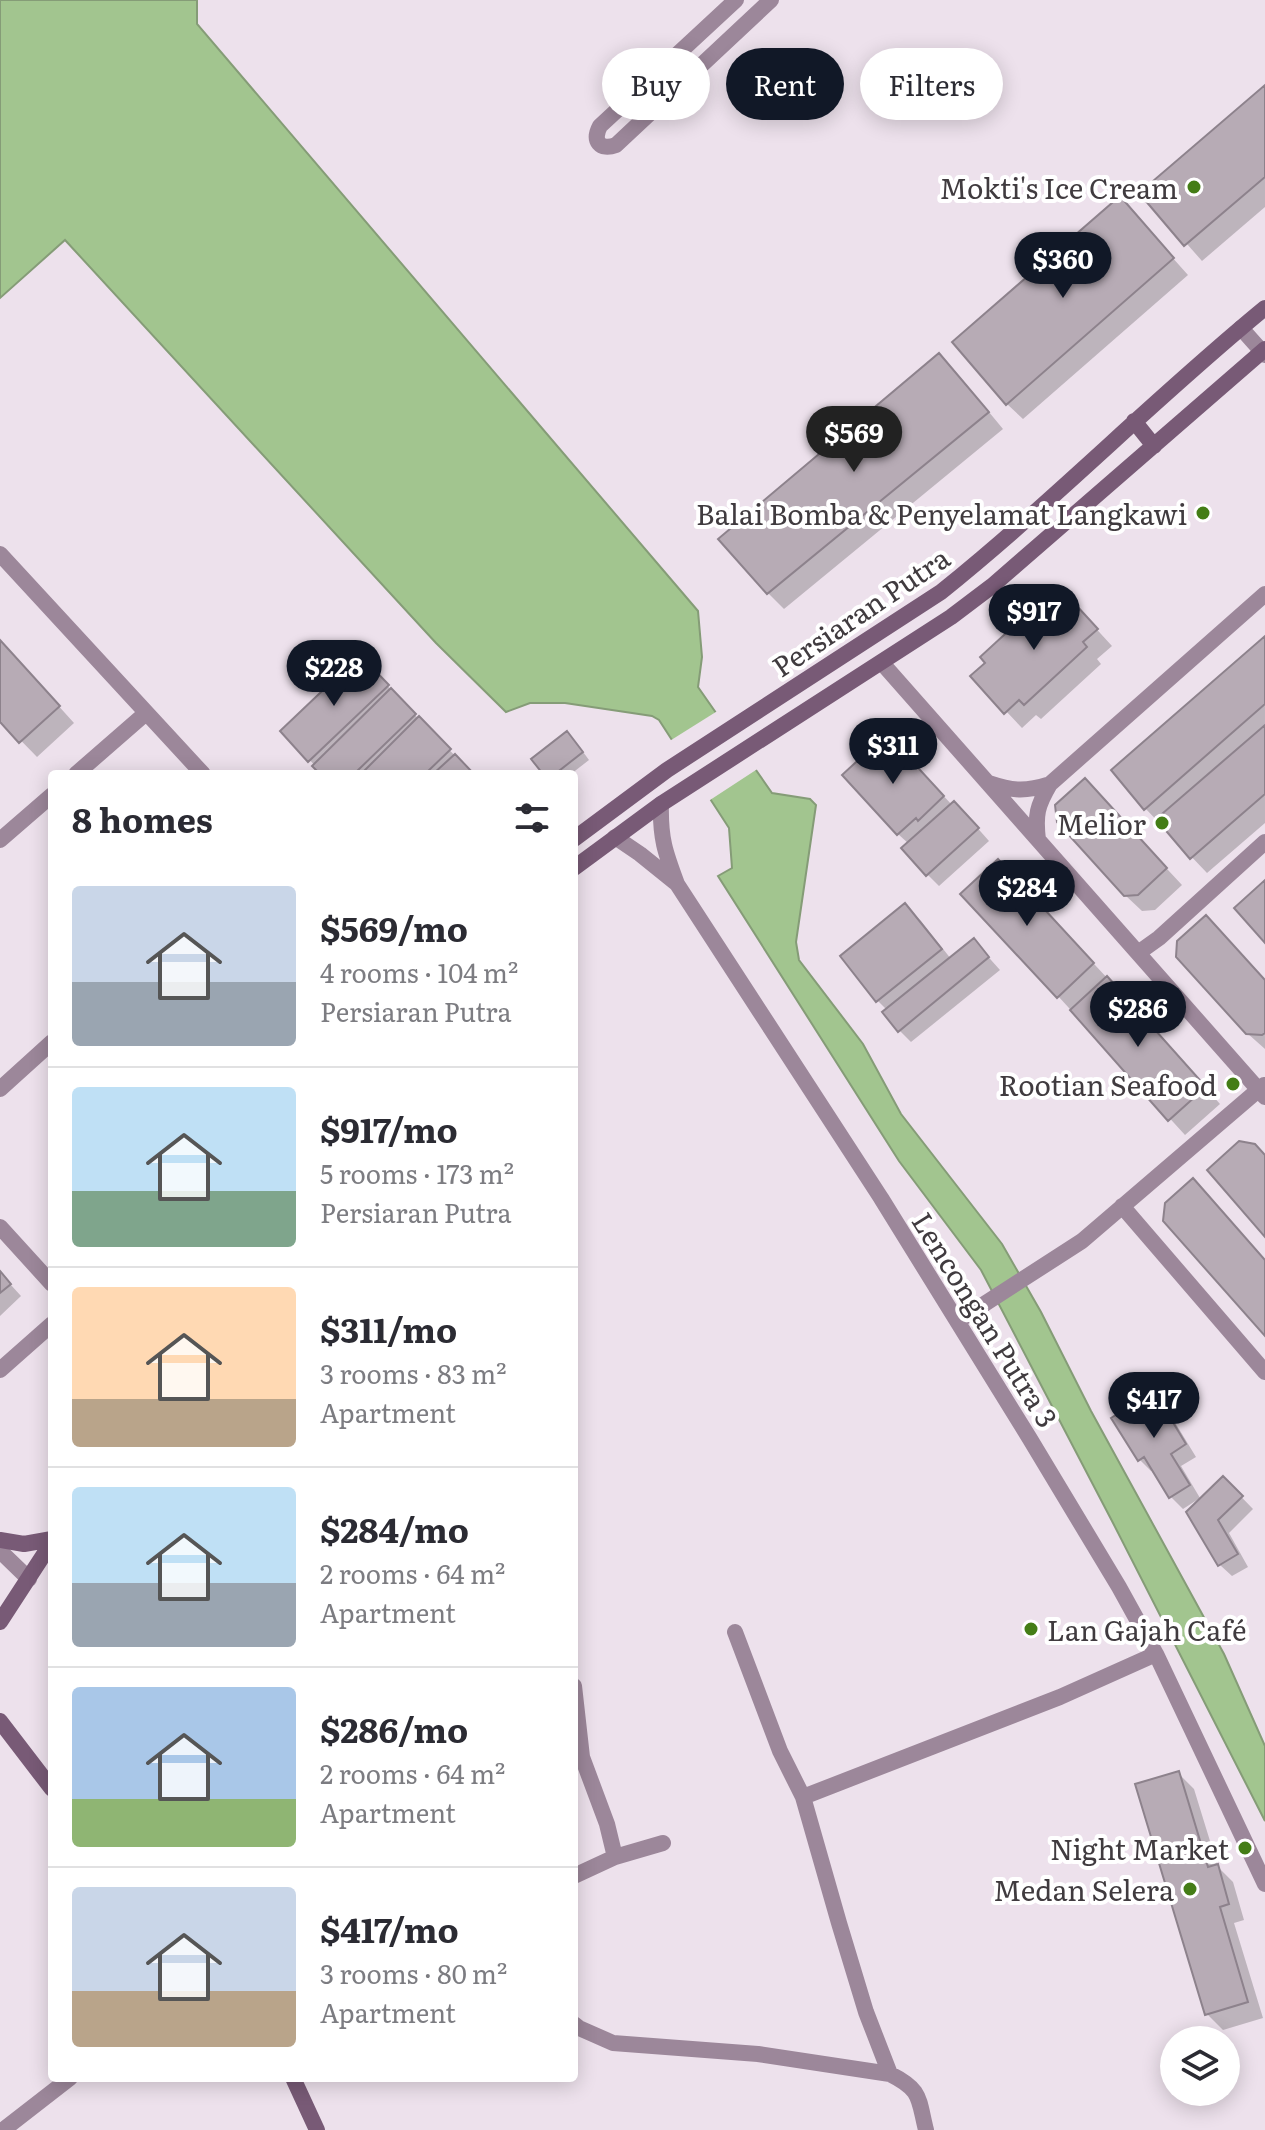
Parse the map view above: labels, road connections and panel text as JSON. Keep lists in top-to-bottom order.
{
  "streets": {
    "main road": ["Persiaran Putra"],
    "street": ["Lencongan Putra 3"]
  },
  "places": [
    "Mokti's Ice Cream",
    "Balai Bomba & Penyelamat Langkawi",
    "Melior",
    "Rootian Seafood",
    "Lan Gajah Café",
    "Night Market",
    "Medan Selera"
  ],
  "page": {
    "chip": ["Buy", "Rent", "Filters"],
    "price": [
      "$360",
      "$569",
      "$917",
      "$228",
      "$311",
      "$284",
      "$286",
      "$417"
    ],
    "heading": "8 homes",
    "list": [
      {
        "name": "$569/mo",
        "note": "4 rooms · 104 m² · Persiaran Putra"
      },
      {
        "name": "$917/mo",
        "note": "5 rooms · 173 m² · Persiaran Putra"
      },
      {
        "name": "$311/mo",
        "note": "3 rooms · 83 m² · Apartment"
      },
      {
        "name": "$284/mo",
        "note": "2 rooms · 64 m² · Apartment"
      },
      {
        "name": "$286/mo",
        "note": "2 rooms · 64 m² · Apartment"
      },
      {
        "name": "$417/mo",
        "note": "3 rooms · 80 m² · Apartment"
      }
    ]
  }
}
